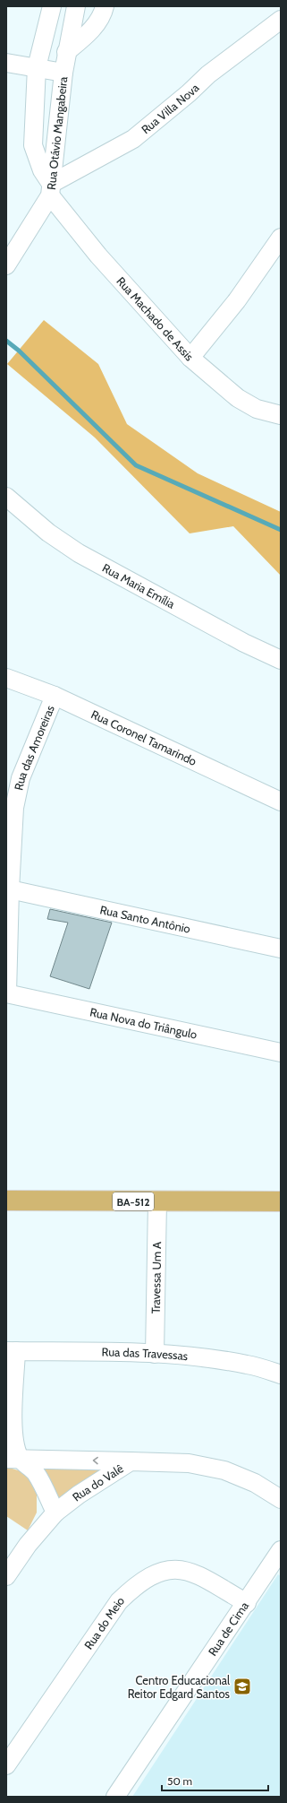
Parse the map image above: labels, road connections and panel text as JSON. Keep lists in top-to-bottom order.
{
  "streets": {
    "main road": ["BA-512"],
    "street": [
      "Rua Villa Nova",
      "Rua Otávio Mangabeira",
      "Rua Machado de Assis",
      "Rua Maria Emília",
      "Rua Coronel Tamarindo",
      "Rua das Amoreiras",
      "Rua Santo Antônio",
      "Rua Nova do Triângulo",
      "Travessa Um A",
      "Rua das Travessas",
      "Rua do Valê",
      "Rua do Meio",
      "Rua de Cima"
    ]
  },
  "crossings": [
    ["Rua Villa Nova", "Rua Otávio Mangabeira"],
    ["Rua Villa Nova", "Rua Machado de Assis"],
    ["Rua Otávio Mangabeira", "Rua Machado de Assis"],
    ["Rua Coronel Tamarindo", "Rua das Amoreiras"],
    ["Rua das Amoreiras", "Rua Santo Antônio"],
    ["Rua das Amoreiras", "Rua Nova do Triângulo"],
    ["BA-512", "Travessa Um A"],
    ["Travessa Um A", "Rua das Travessas"],
    ["Rua do Meio", "Rua de Cima"]
  ],
  "places": {
    "school or university": ["Centro Educacional Reitor Edgard Santos"]
  },
  "scale_bar": "50 m"
}
